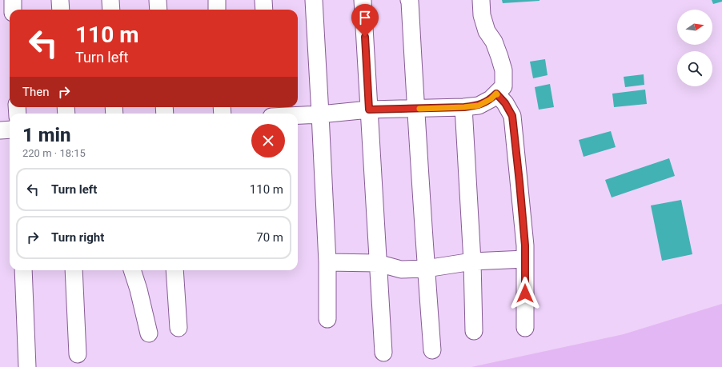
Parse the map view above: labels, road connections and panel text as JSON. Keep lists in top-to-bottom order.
{
  "north": "right",
  "page": {
    "turn": ["110 m", "Turn left"],
    "then": "Then",
    "heading": ["1 min", "220 m · 18:15"],
    "list": [
      {
        "name": "Turn left",
        "value": "110 m"
      },
      {
        "name": "Turn right",
        "value": "70 m"
      }
    ]
  }
}
